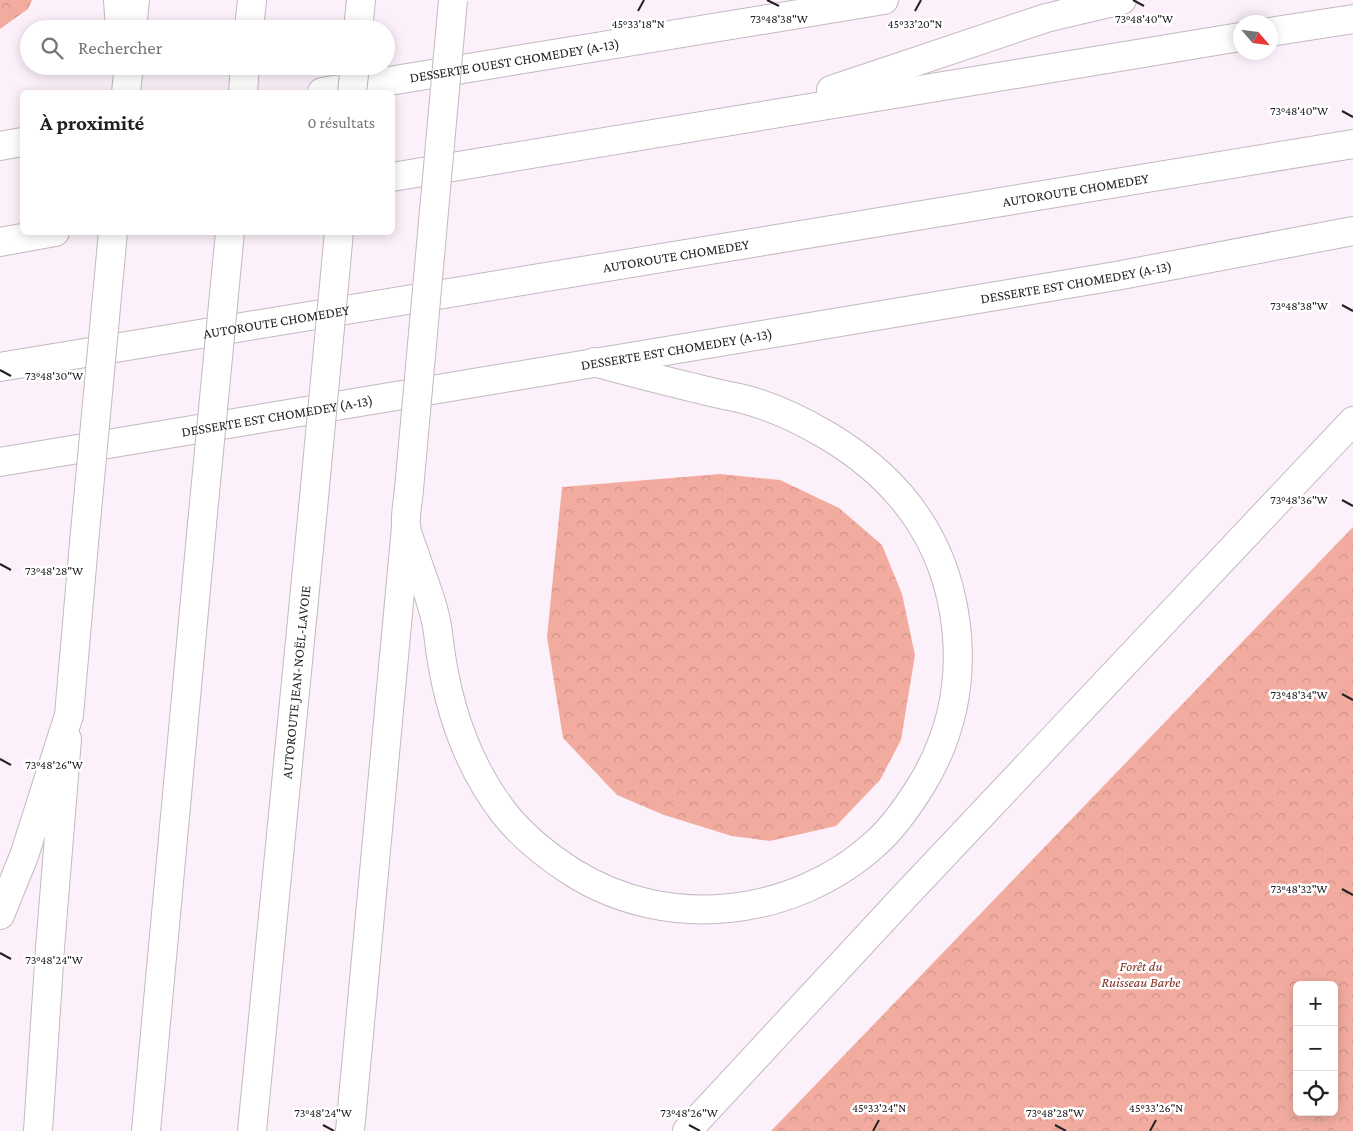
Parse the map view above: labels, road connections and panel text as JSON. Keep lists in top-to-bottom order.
{
  "streets": {
    "main road": [
      "DESSERTE OUEST CHOMEDEY (A-13)",
      "AUTOROUTE CHOMEDEY",
      "DESSERTE EST CHOMEDEY (A-13)",
      "AUTOROUTE JEAN-NOËL-LAVOIE"
    ]
  },
  "parks": ["Forêt du Ruisseau Barbe"],
  "north": "bottom right",
  "page": {
    "search": "Rechercher",
    "heading": ["À proximité", "0 résultats"],
    "map_buttons": ["+", "−"]
  },
  "coordinates": [
    "73°48'40\"W",
    "73°48'38\"W",
    "45°33'18\"N",
    "45°33'20\"N",
    "73°48'30\"W",
    "73°48'36\"W",
    "73°48'28\"W",
    "73°48'34\"W",
    "73°48'26\"W",
    "73°48'32\"W",
    "73°48'24\"W",
    "45°33'24\"N",
    "45°33'26\"N"
  ]
}
